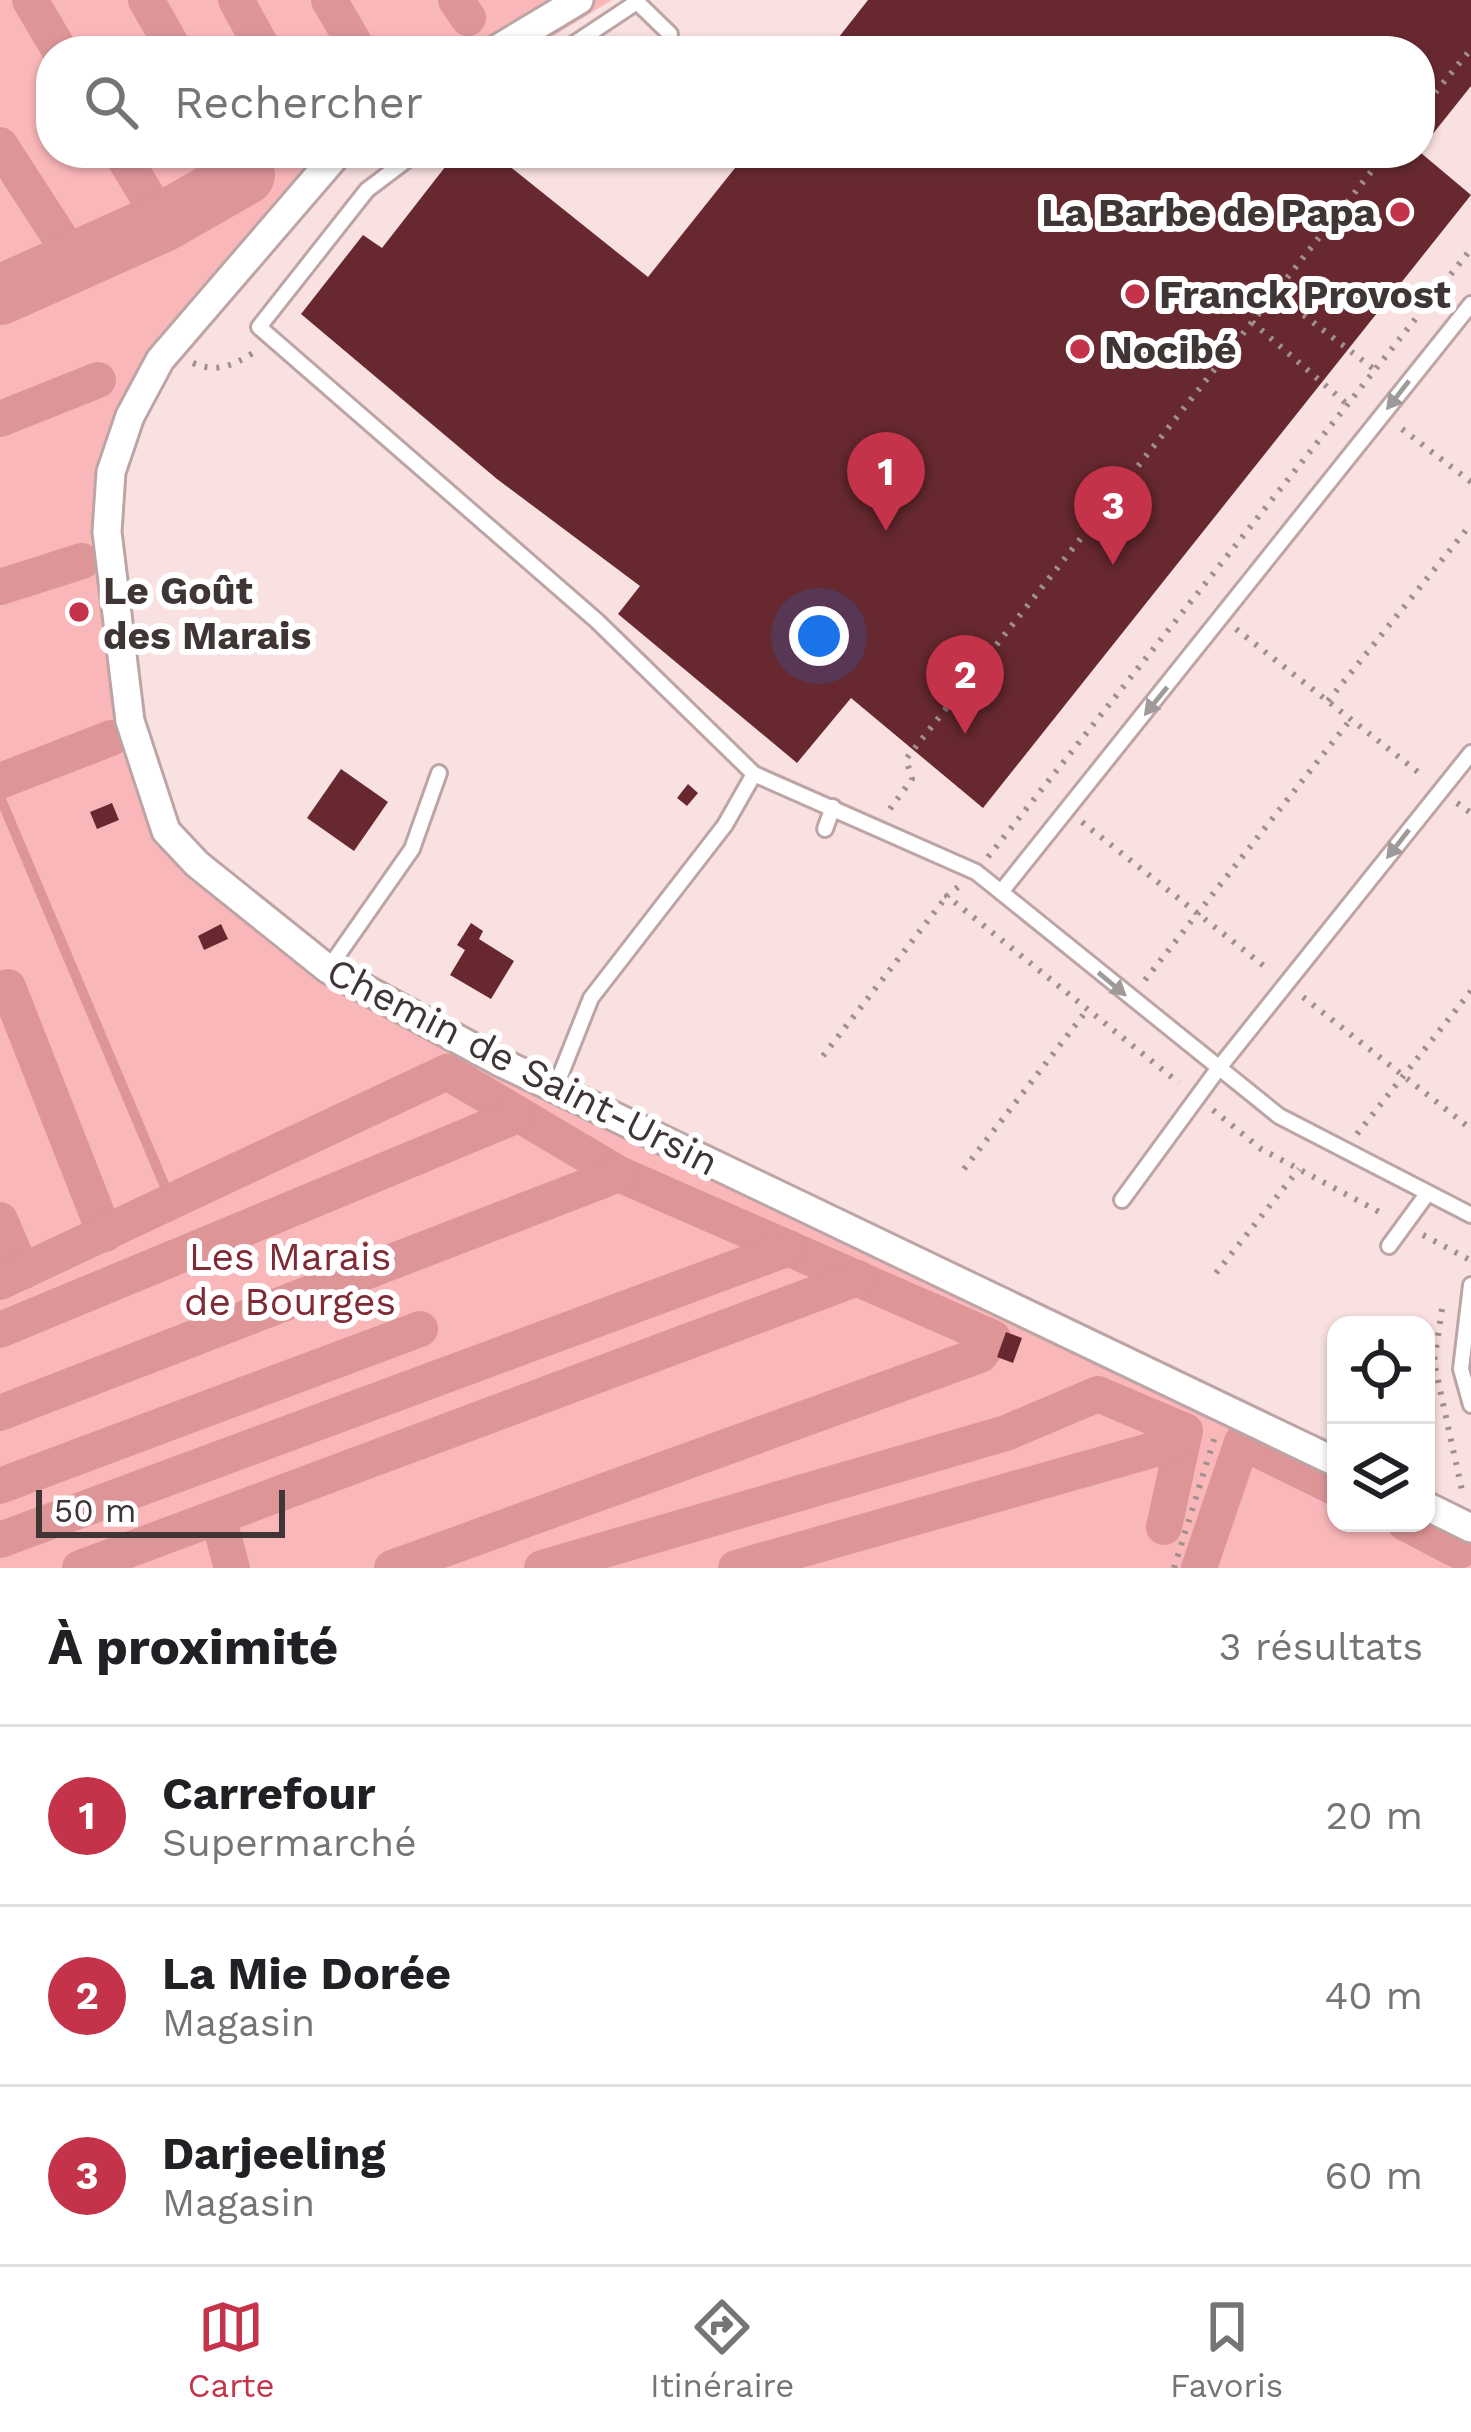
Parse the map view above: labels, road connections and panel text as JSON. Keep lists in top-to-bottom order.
{
  "streets": {
    "street": ["Chemin de Saint-Ursin"]
  },
  "parks": ["Les Marais de Bourges"],
  "places": [
    "La Barbe de Papa",
    "Franck Provost",
    "Nocibé",
    "Le Goût des Marais"
  ],
  "scale_bar": "50 m",
  "page": {
    "search": "Rechercher",
    "pins": ["1", "3", "2"],
    "scale": "50 m",
    "heading": ["À proximité", "3 résultats"],
    "list": [
      {
        "mark": "1",
        "name": "Carrefour",
        "note": "Supermarché",
        "value": "20 m"
      },
      {
        "mark": "2",
        "name": "La Mie Dorée",
        "note": "Magasin",
        "value": "40 m"
      },
      {
        "mark": "3",
        "name": "Darjeeling",
        "note": "Magasin",
        "value": "60 m"
      }
    ],
    "nav": ["Carte", "Itinéraire", "Favoris"]
  }
}
